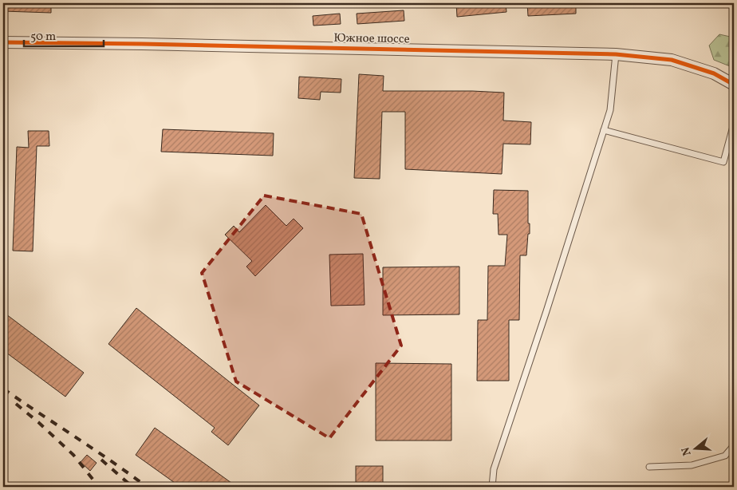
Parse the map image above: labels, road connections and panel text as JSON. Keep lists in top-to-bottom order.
{
  "streets": {
    "street": ["Южное шоссе"]
  },
  "scale_bar": "50 m",
  "north": "left"
}
